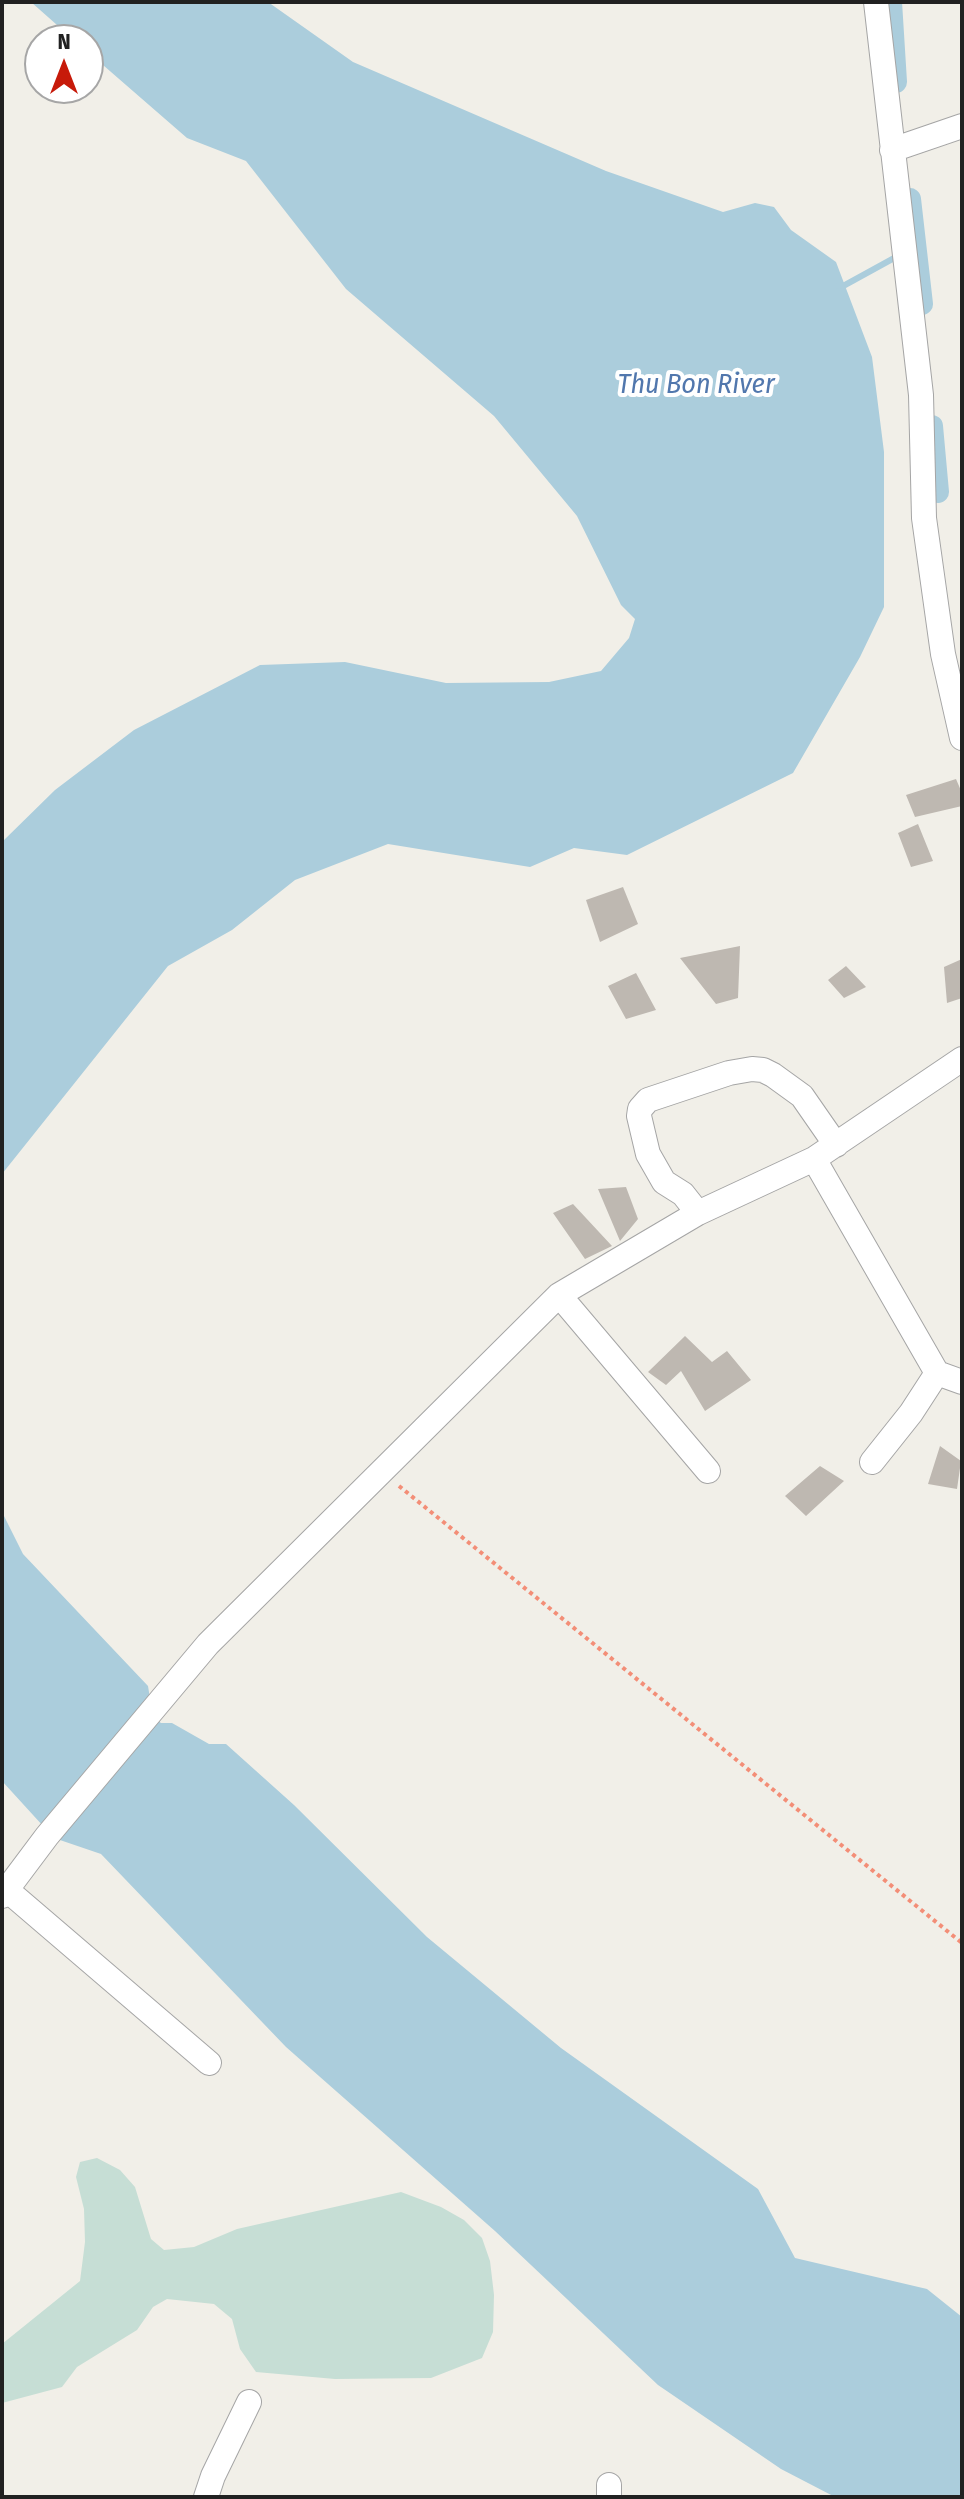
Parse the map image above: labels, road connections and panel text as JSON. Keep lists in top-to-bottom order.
{
  "water": ["Thu Bon River"],
  "north": "top"
}
